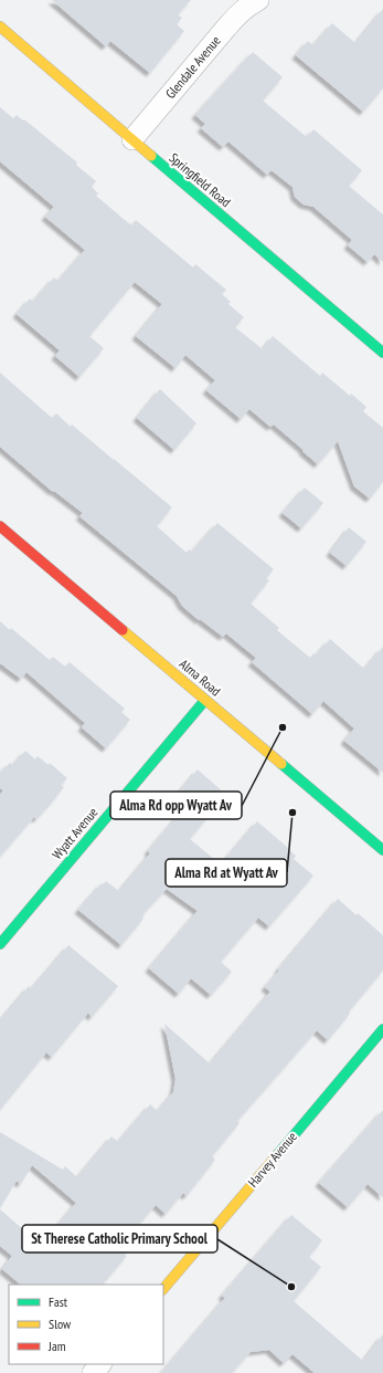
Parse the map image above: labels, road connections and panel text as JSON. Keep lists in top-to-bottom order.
{
  "streets": {
    "street": [
      "Glendale Avenue",
      "Springfield Road",
      "Alma Road",
      "Wyatt Avenue",
      "Harvey Avenue"
    ]
  },
  "crossings": [
    ["Glendale Avenue", "Springfield Road"],
    ["Alma Road", "Wyatt Avenue"]
  ],
  "places": ["Alma Rd opp Wyatt Av", "Alma Rd at Wyatt Av", "St Therese Catholic Primary School"],
  "legend": ["Fast", "Slow", "Jam"]
}
